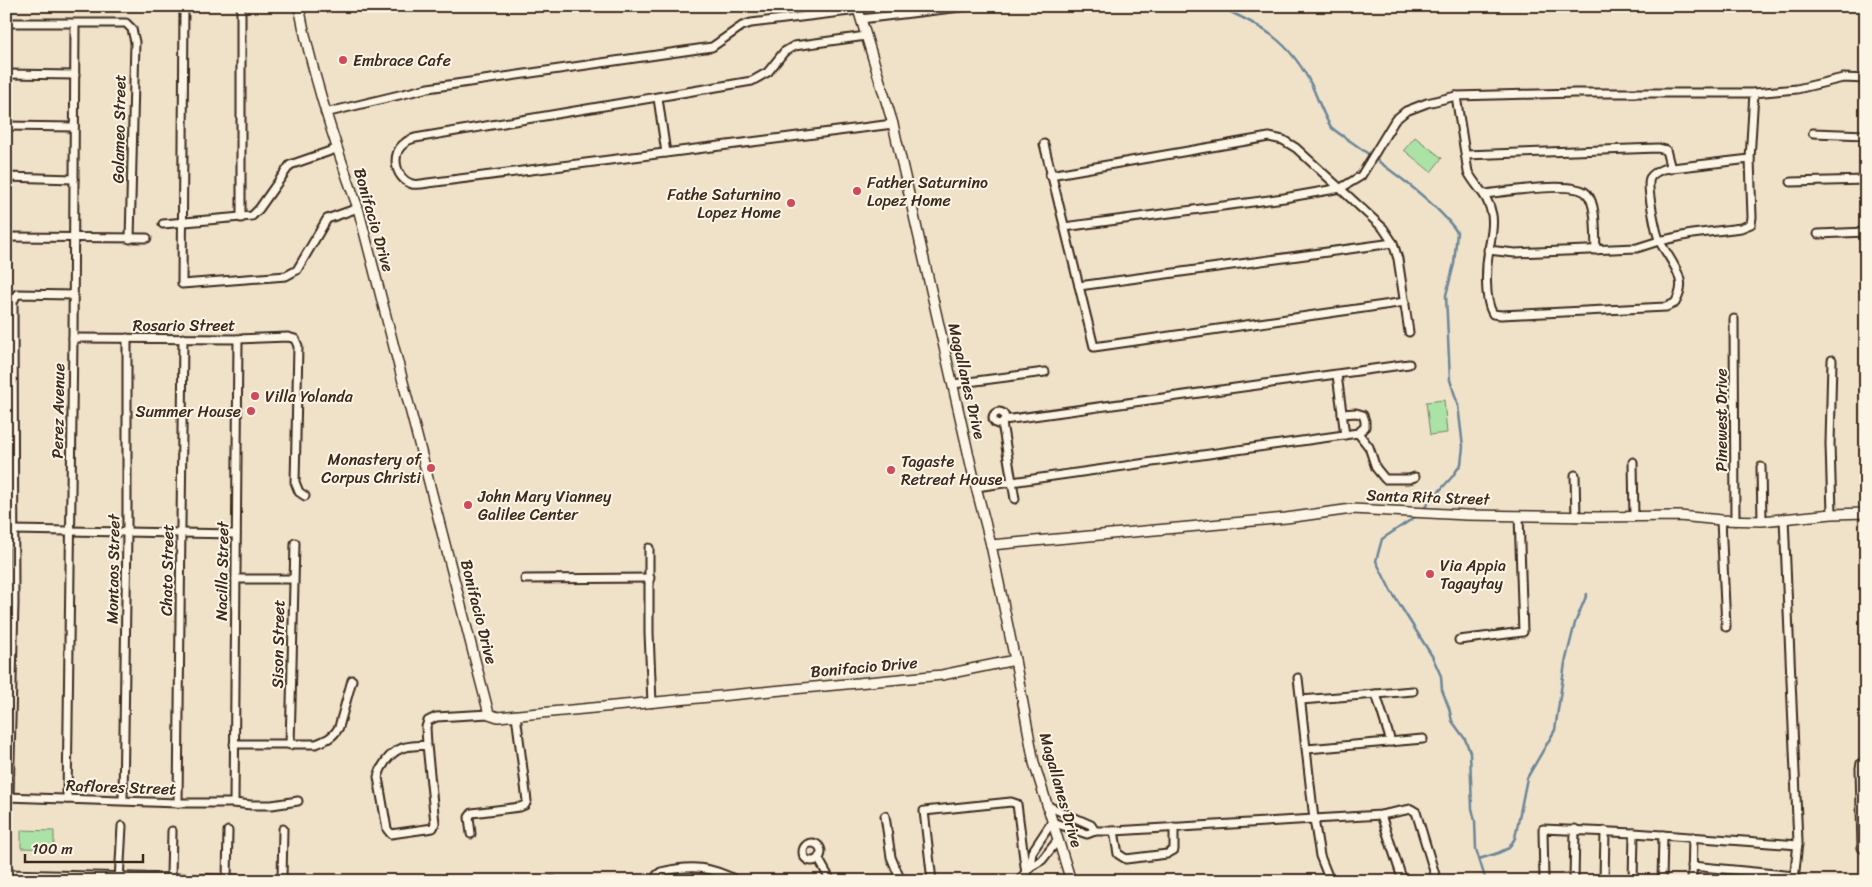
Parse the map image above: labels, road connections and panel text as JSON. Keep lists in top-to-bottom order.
{
  "streets": {
    "street": [
      "Golameo Street",
      "Bonifacio Drive",
      "Rosario Street",
      "Magallanes Drive",
      "Perez Avenue",
      "Pinewest Drive",
      "Santa Rita Street",
      "Montaos Street",
      "Chato Street",
      "Nacilla Street",
      "Sison Street",
      "Raflores Street"
    ]
  },
  "crossings": [
    ["Golameo Street", "Perez Avenue"],
    ["Bonifacio Drive", "Magallanes Drive"],
    ["Rosario Street", "Perez Avenue"],
    ["Rosario Street", "Montaos Street"],
    ["Rosario Street", "Chato Street"],
    ["Rosario Street", "Nacilla Street"],
    ["Magallanes Drive", "Santa Rita Street"],
    ["Perez Avenue", "Raflores Street"],
    ["Pinewest Drive", "Santa Rita Street"],
    ["Montaos Street", "Raflores Street"],
    ["Chato Street", "Raflores Street"],
    ["Nacilla Street", "Raflores Street"]
  ],
  "places": [
    "Embrace Cafe",
    "Father Saturnino Lopez Home",
    "Fathe Saturnino Lopez Home",
    "Villa Yolanda",
    "Summer House",
    "Monastery of Corpus Christi",
    "Tagaste Retreat House",
    "John Mary Vianney Galilee Center",
    "Via Appia Tagaytay"
  ],
  "scale_bar": "100 m"
}
